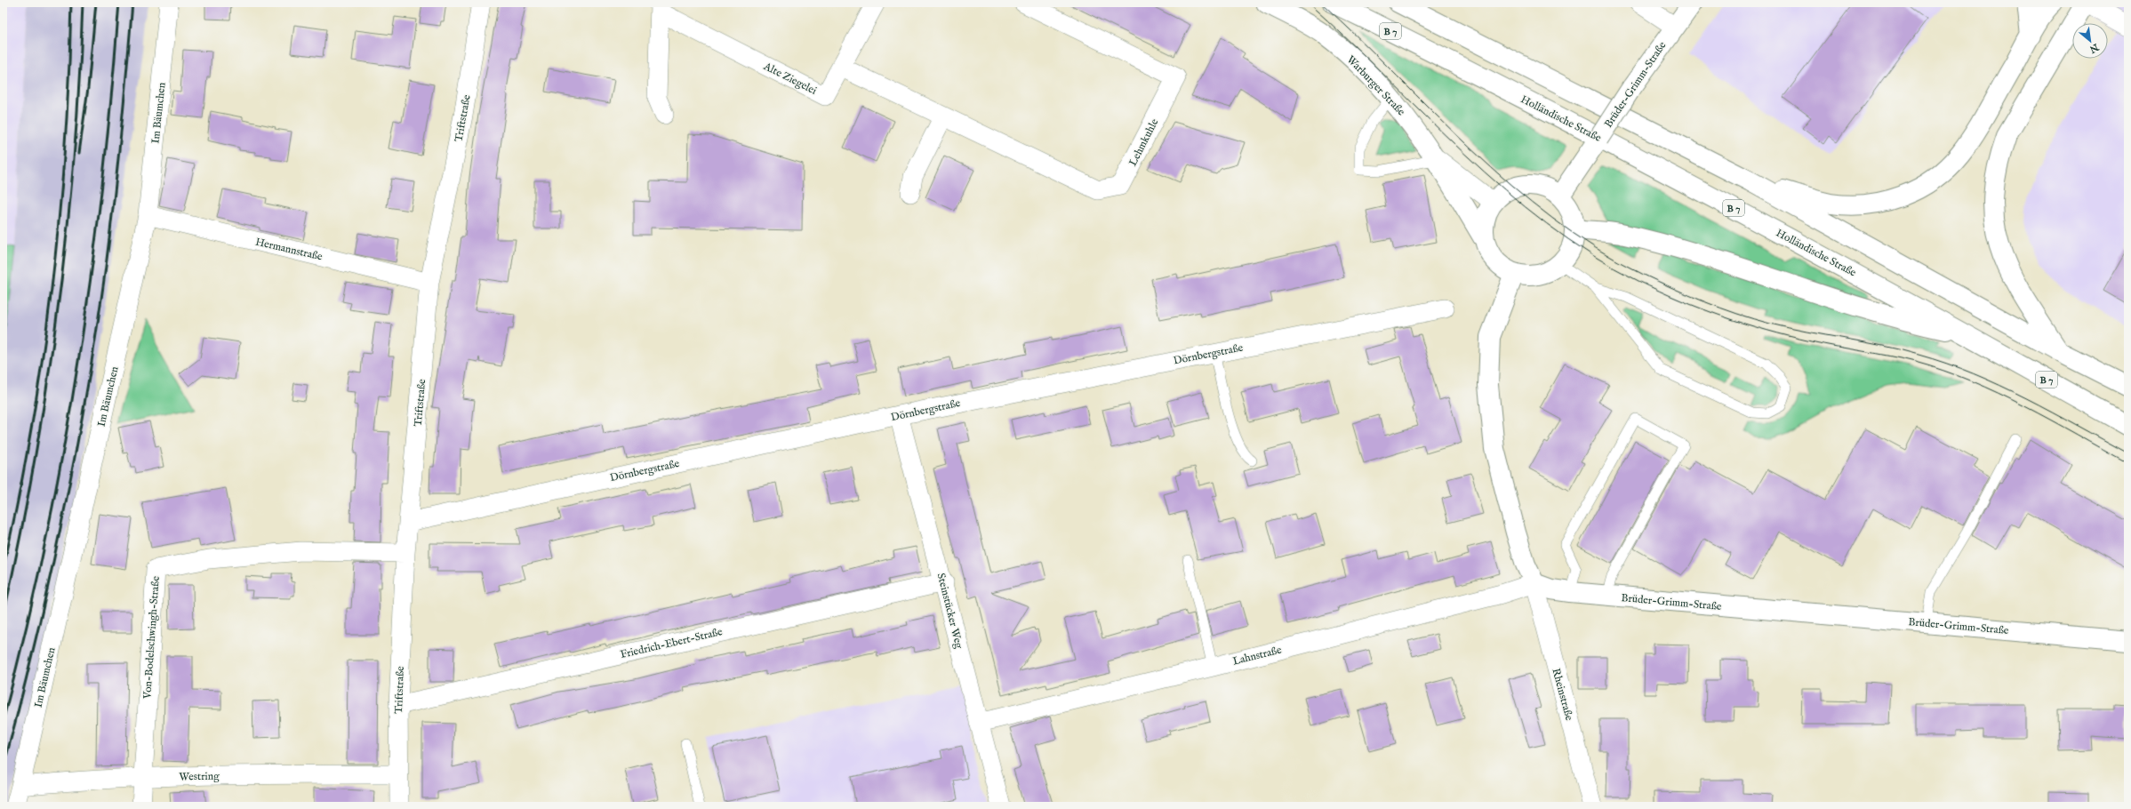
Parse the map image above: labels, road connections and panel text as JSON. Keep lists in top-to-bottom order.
{
  "streets": {
    "main road": [
      "B 7",
      "Brüder-Grimm-Straße",
      "Warburger Straße",
      "Holländische Straße"
    ],
    "street": [
      "Alte Ziegelei",
      "Im Bäumchen",
      "Triftstraße",
      "Lehmkuhle",
      "Hermannstraße",
      "Dörnbergstraße",
      "Steinstücker Weg",
      "Von-Bodelschwingh-Straße",
      "Friedrich-Ebert-Straße",
      "Lahnstraße",
      "Rheinstraße",
      "Westring"
    ]
  },
  "crossings": [
    ["Alte Ziegelei", "Lehmkuhle"],
    ["Brüder-Grimm-Straße", "Warburger Straße"],
    ["Brüder-Grimm-Straße", "Lahnstraße"],
    ["Brüder-Grimm-Straße", "Rheinstraße"],
    ["Im Bäumchen", "Hermannstraße"],
    ["Im Bäumchen", "Westring"],
    ["Triftstraße", "Hermannstraße"],
    ["Triftstraße", "Dörnbergstraße"],
    ["Triftstraße", "Von-Bodelschwingh-Straße"],
    ["Triftstraße", "Friedrich-Ebert-Straße"],
    ["Triftstraße", "Westring"],
    ["Dörnbergstraße", "Steinstücker Weg"],
    ["Steinstücker Weg", "Friedrich-Ebert-Straße"],
    ["Steinstücker Weg", "Lahnstraße"],
    ["Von-Bodelschwingh-Straße", "Westring"],
    ["Lahnstraße", "Rheinstraße"]
  ],
  "north": "bottom right"
}
